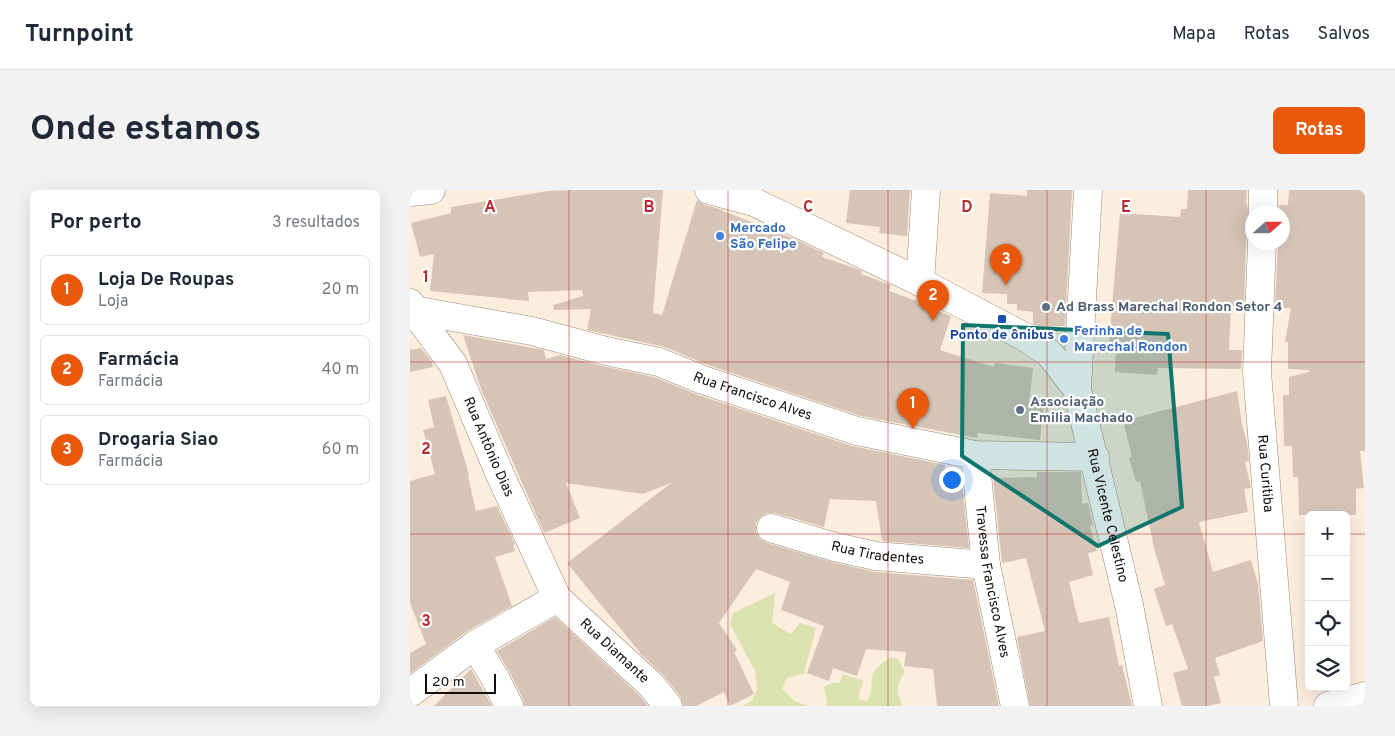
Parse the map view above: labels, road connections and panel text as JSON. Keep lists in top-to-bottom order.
{
  "streets": {
    "street": [
      "Rua Francisco Alves",
      "Rua Antônio Dias",
      "Rua Curitiba",
      "Rua Vicente Celestino",
      "Rua Tiradentes",
      "Travessa Francisco Alves",
      "Rua Diamante"
    ]
  },
  "crossings": [
    ["Rua Francisco Alves", "Rua Antônio Dias"],
    ["Rua Francisco Alves", "Rua Vicente Celestino"],
    ["Rua Francisco Alves", "Travessa Francisco Alves"],
    ["Rua Antônio Dias", "Rua Diamante"],
    ["Rua Tiradentes", "Travessa Francisco Alves"]
  ],
  "places": {
    "other": [
      "Mercado São Felipe",
      "Ad Brass Marechal Rondon Setor 4",
      "Ferinha de Marechal Rondon",
      "Associação Emilia Machado"
    ],
    "transit": ["Ponto de ônibus"]
  },
  "scale_bar": "20 m",
  "north": "right",
  "page": {
    "header": "Turnpoint",
    "nav": ["Mapa", "Rotas", "Salvos"],
    "buttons": "Rotas",
    "title": "Onde estamos",
    "heading": ["Por perto", "3 resultados"],
    "pins": ["3", "2", "1"],
    "list": [
      {
        "mark": "1",
        "name": "Loja De Roupas",
        "note": "Loja",
        "value": "20 m"
      },
      {
        "mark": "2",
        "name": "Farmácia",
        "note": "Farmácia",
        "value": "40 m"
      },
      {
        "mark": "3",
        "name": "Drogaria Siao",
        "note": "Farmácia",
        "value": "60 m"
      }
    ],
    "map_buttons": ["+", "−"],
    "scale": "20 m"
  },
  "grid": {
    "columns": [
      "A",
      "B",
      "C",
      "D",
      "E"
    ],
    "rows": ["1", "2", "3"]
  }
}
